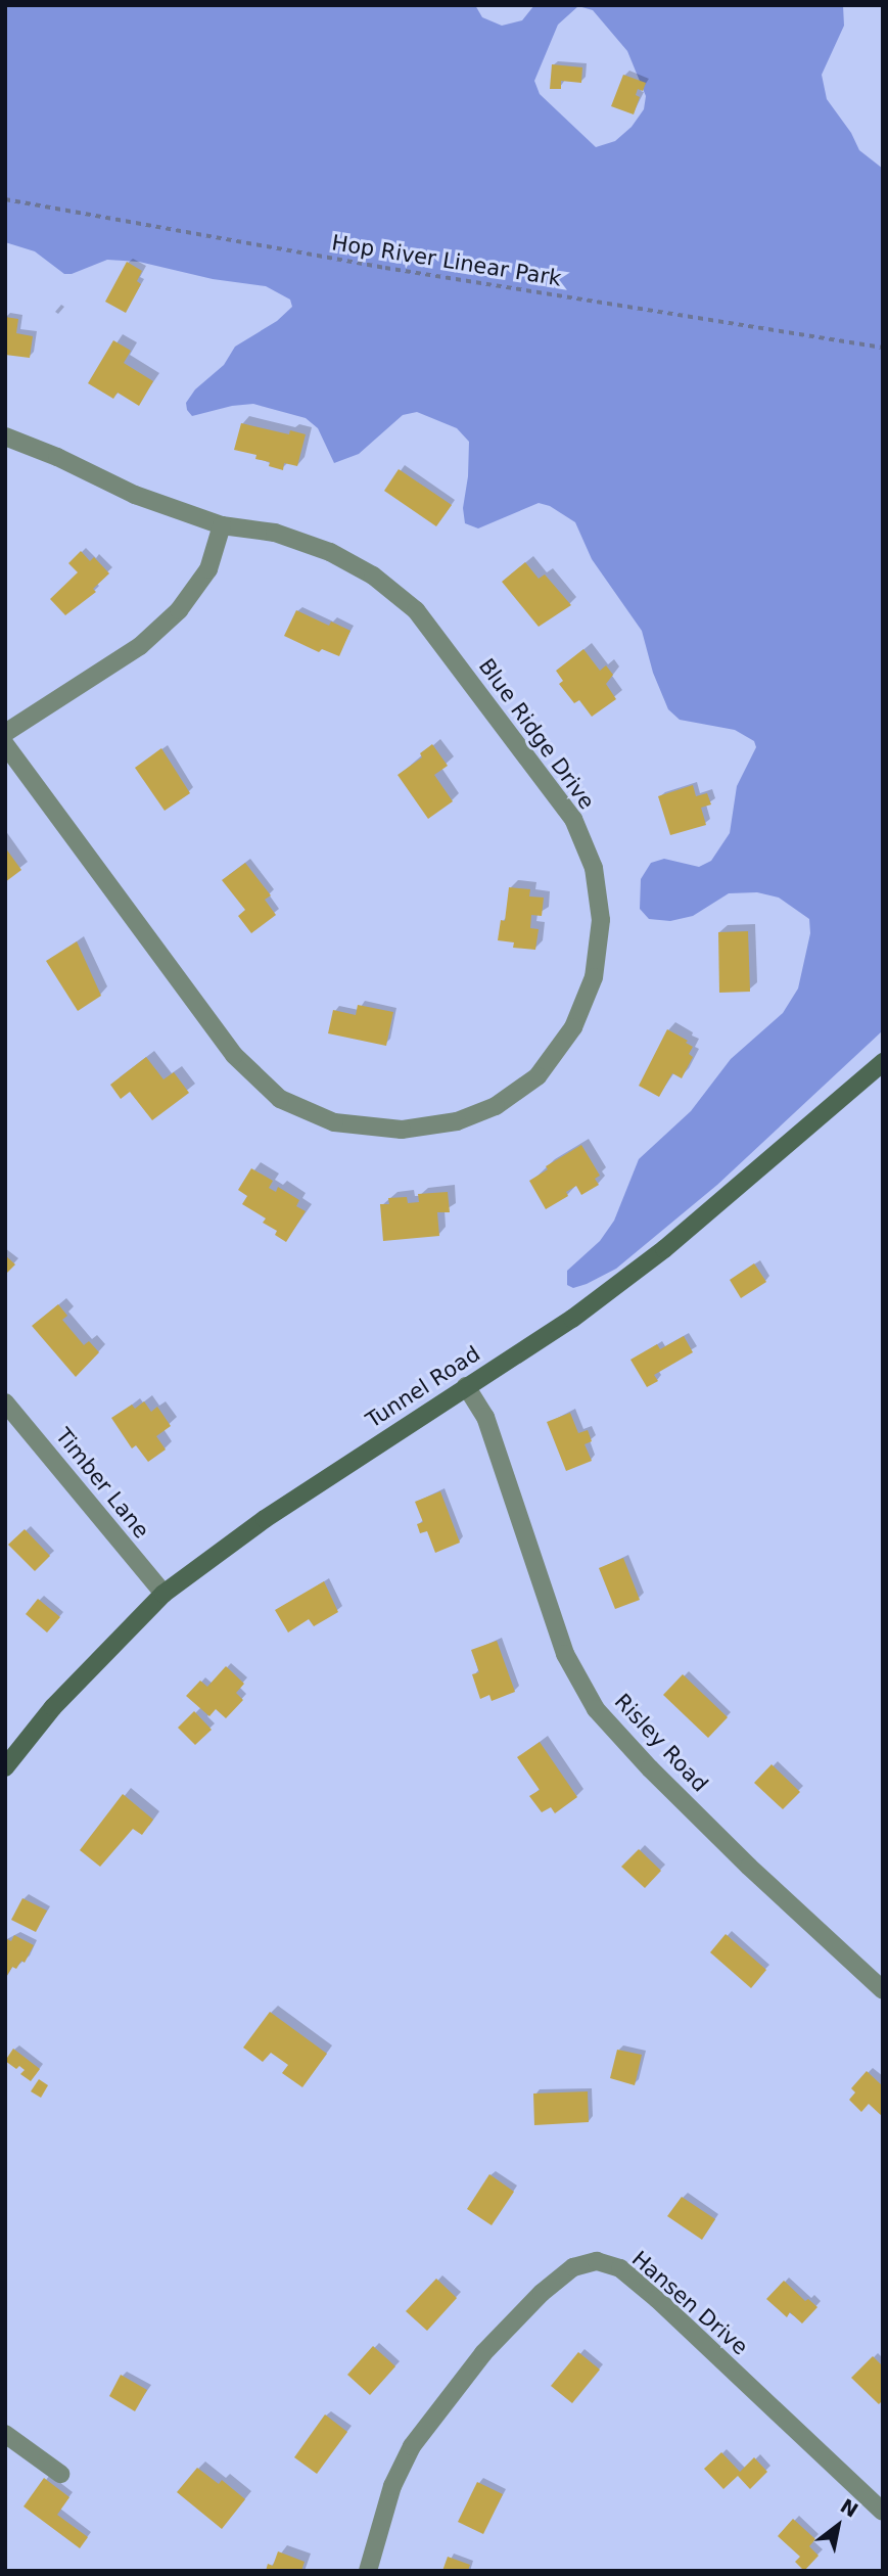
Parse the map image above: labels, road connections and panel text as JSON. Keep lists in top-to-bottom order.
{
  "streets": {
    "main road": ["Tunnel Road"],
    "street": [
      "Blue Ridge Drive",
      "Timber Lane",
      "Risley Road",
      "Hansen Drive"
    ],
    "path": ["Hop River Linear Park"]
  },
  "crossings": [
    ["Tunnel Road", "Timber Lane"],
    ["Tunnel Road", "Risley Road"]
  ],
  "north": "top right"
}
